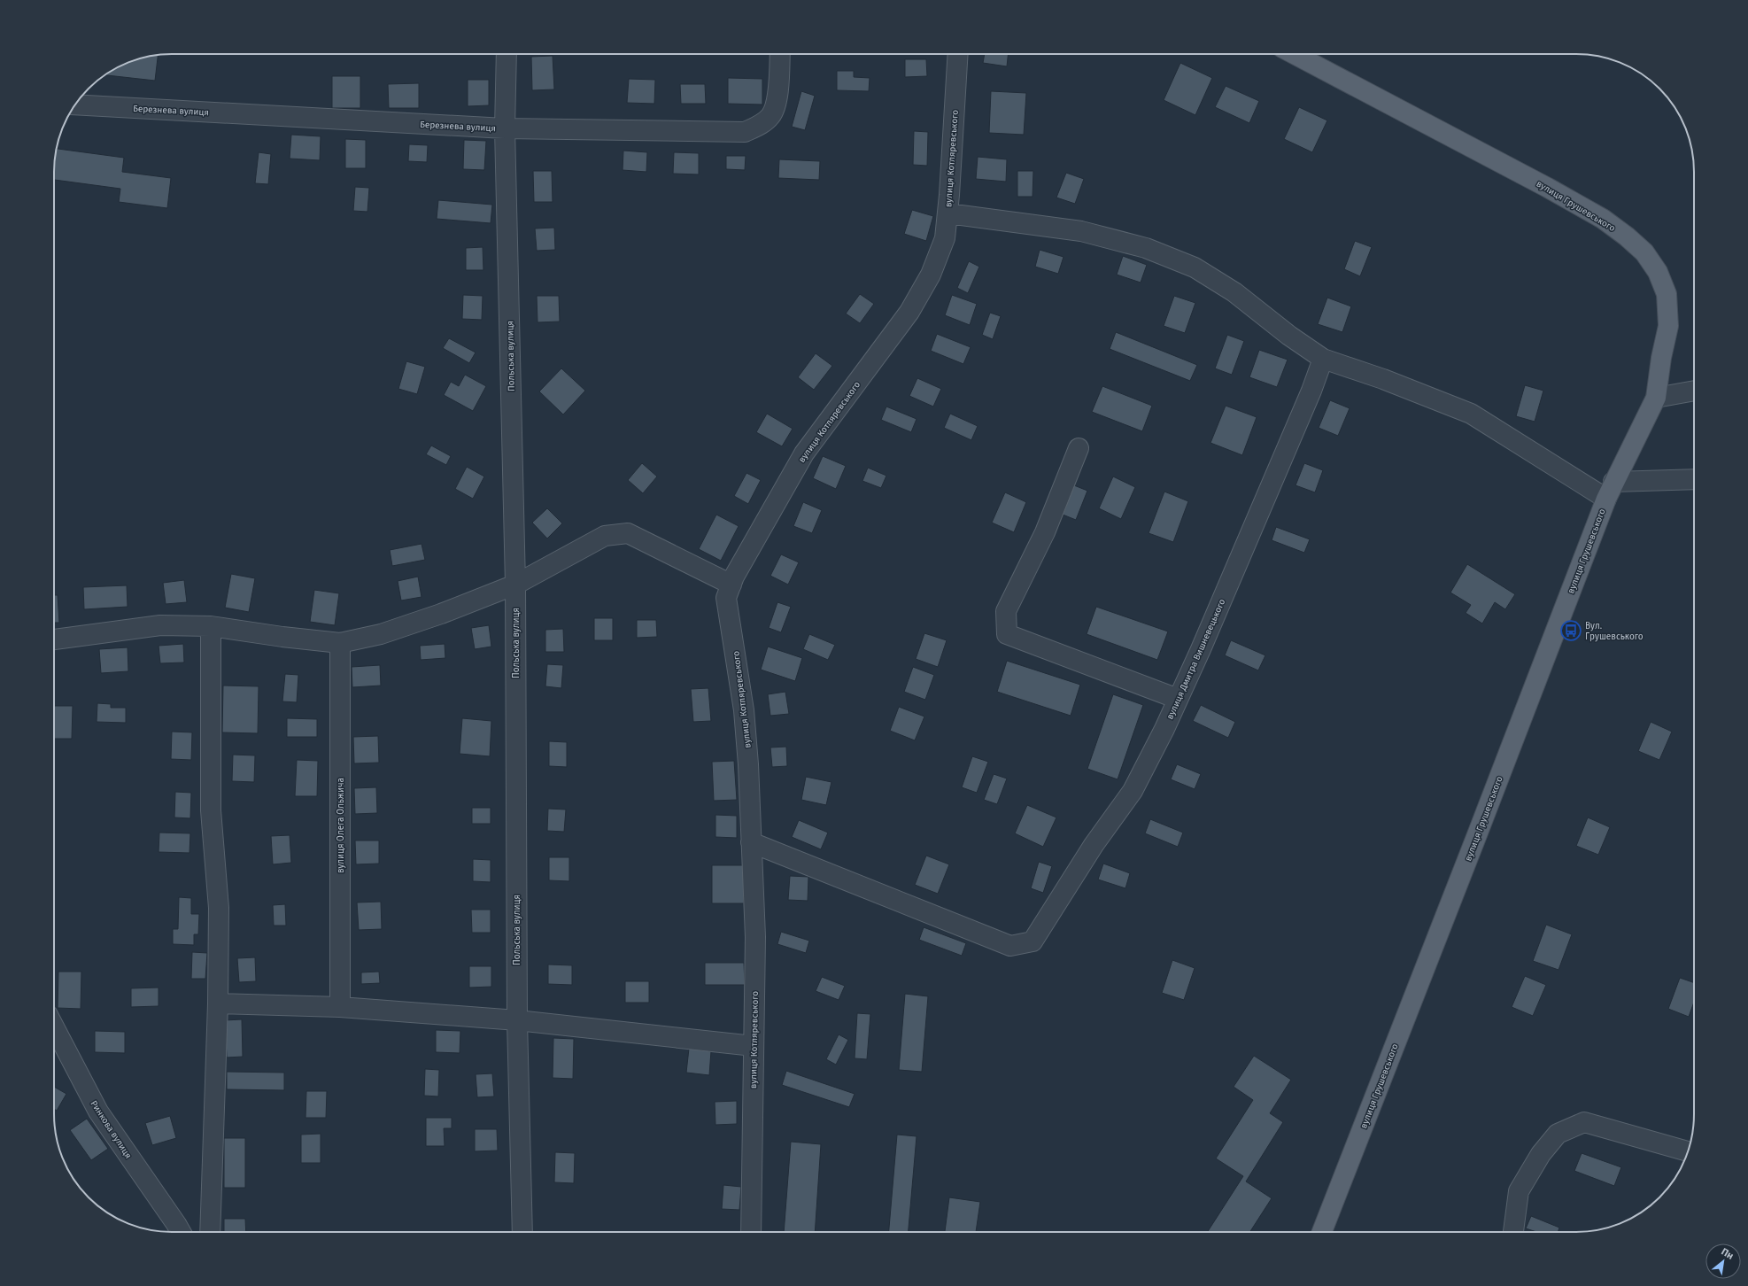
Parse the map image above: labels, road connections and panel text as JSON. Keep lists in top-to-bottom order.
{
  "streets": {
    "main road": ["вулиця Грушевського"],
    "street": [
      "Березнева вулиця",
      "вулиця Котляревського",
      "Польська вулиця",
      "вулиця Дмитра Вишневецького",
      "вулиця Олега Ольжича",
      "Ринкова вулиця"
    ]
  },
  "crossings": [
    ["Березнева вулиця", "Польська вулиця"],
    ["вулиця Котляревського", "вулиця Дмитра Вишневецького"]
  ],
  "places": {
    "bus stop": ["Вул. Грушевського"]
  },
  "north": "top right"
}
